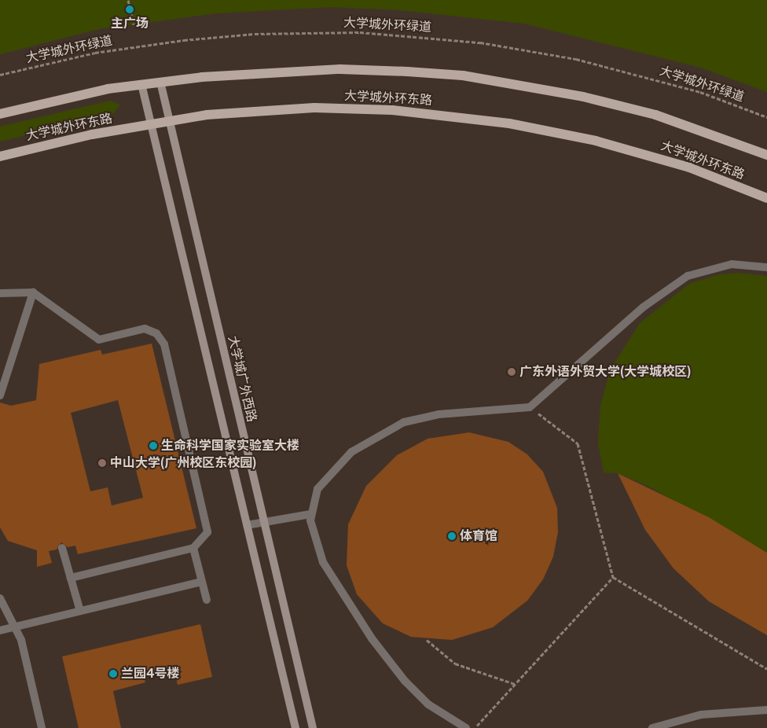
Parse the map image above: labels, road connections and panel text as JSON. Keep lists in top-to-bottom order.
{
  "streets": {
    "main road": ["大学城外环东路", "大学城广外西路"],
    "path": ["大学城外环绿道"]
  },
  "crossings": [
    ["大学城外环东路", "大学城广外西路"]
  ],
  "places": [
    "主广场",
    "广东外语外贸大学(大学城校区)",
    "生命科学国家实验室大楼",
    "中山大学(广州校区东校园)",
    "体育馆",
    "兰园4号楼"
  ]
}
